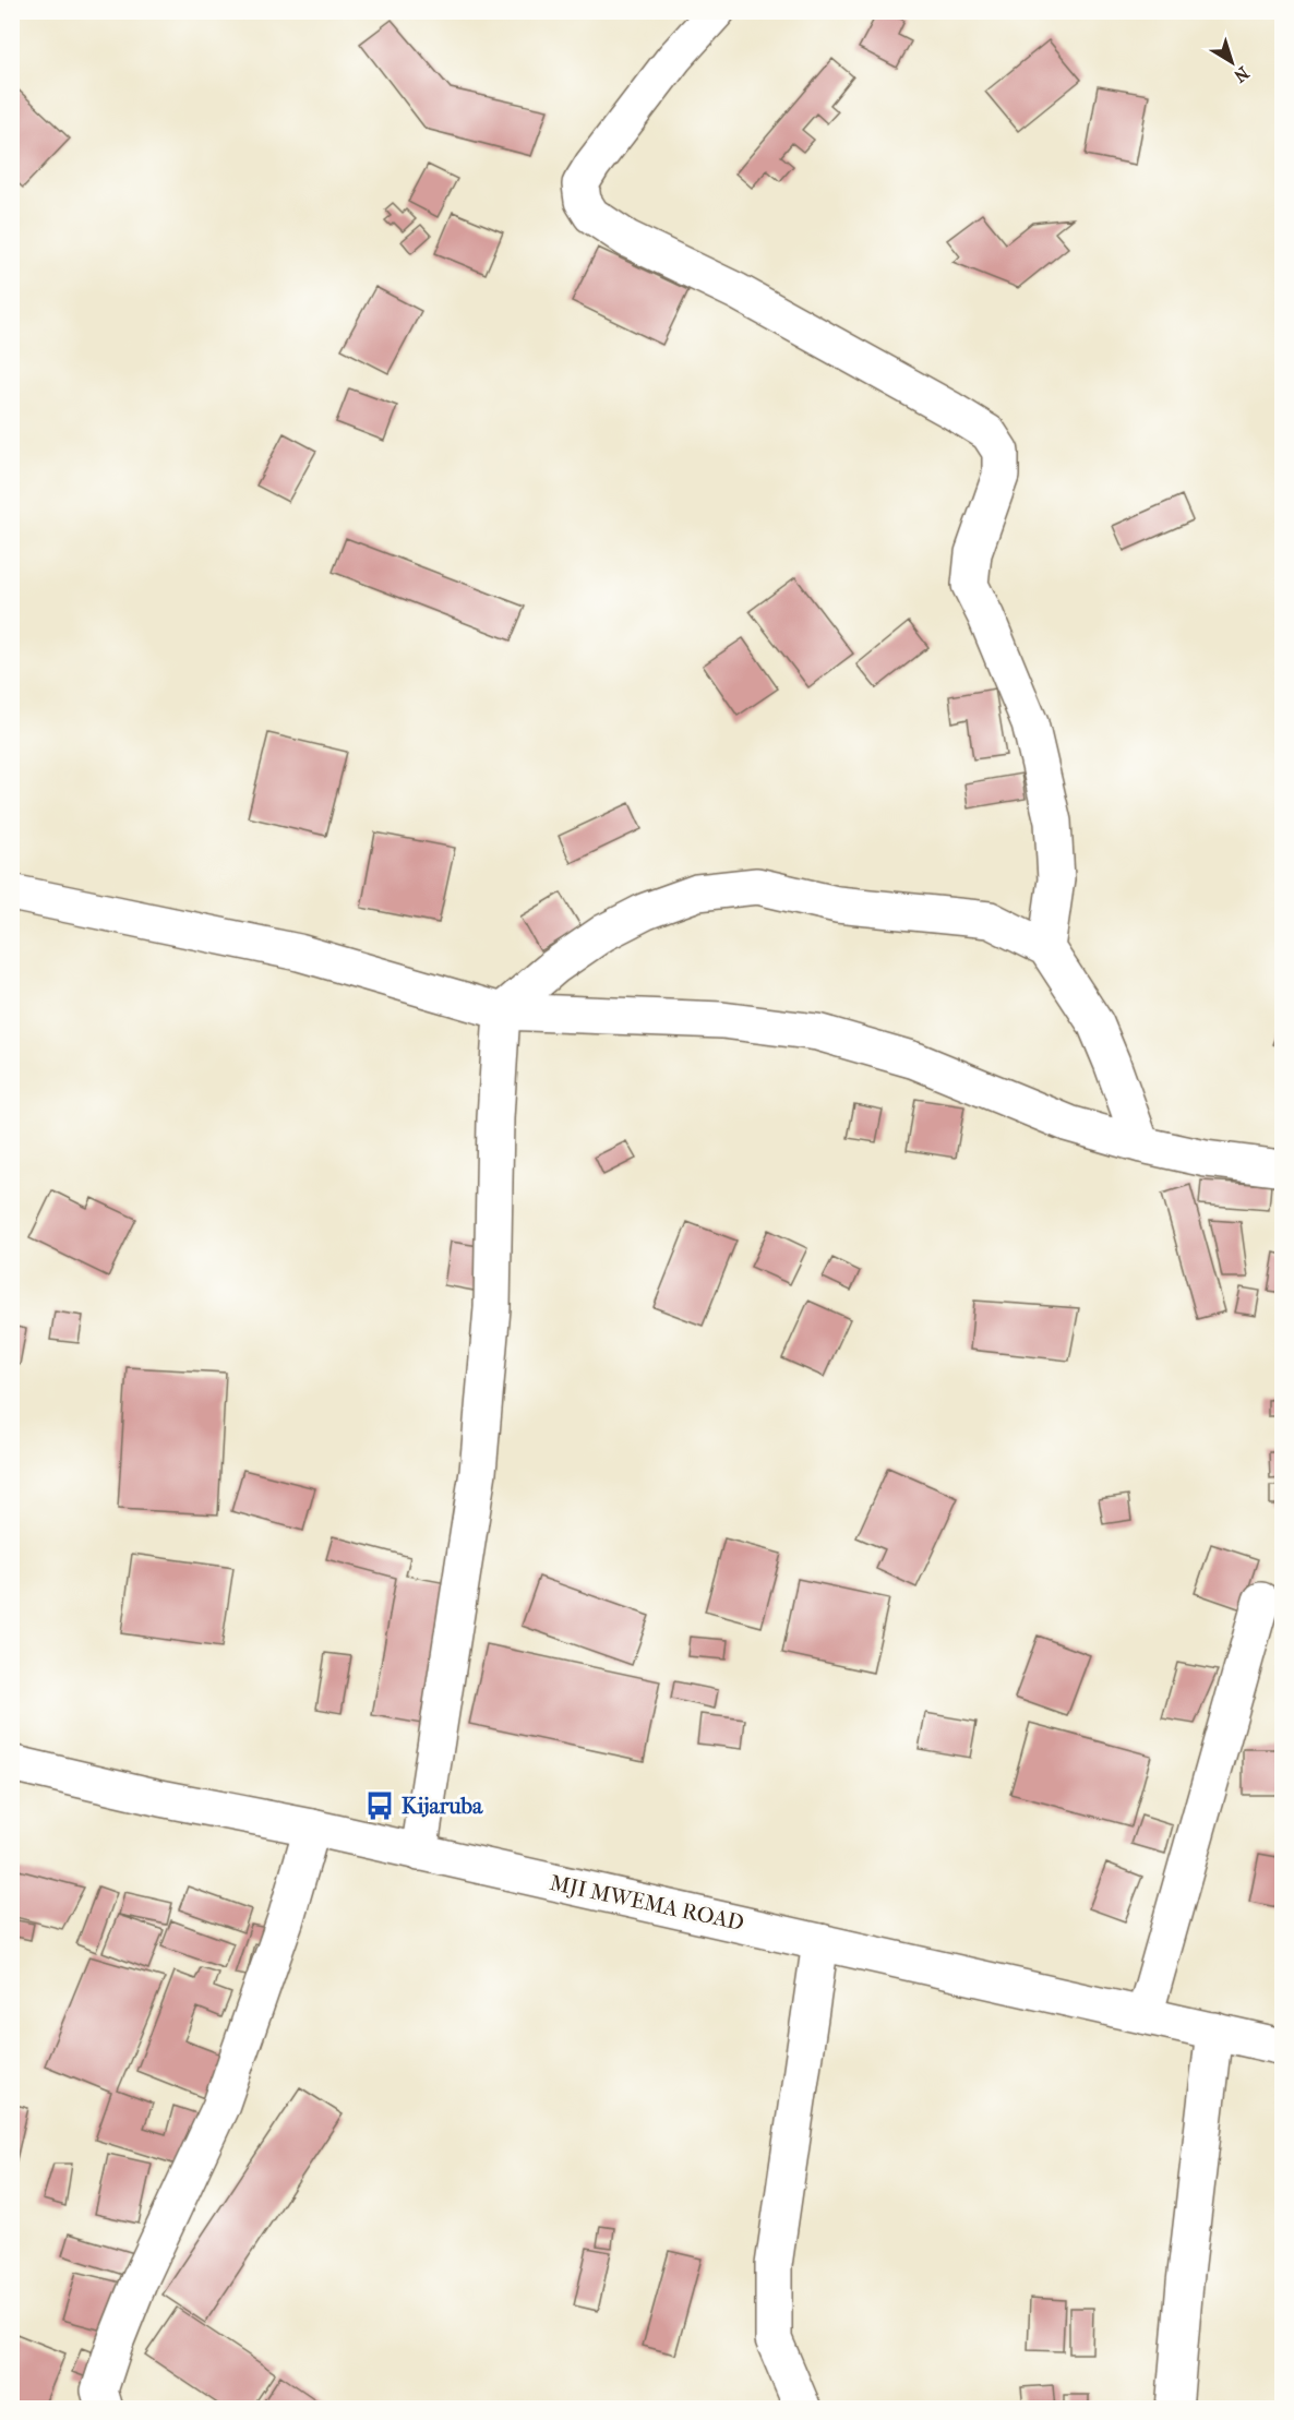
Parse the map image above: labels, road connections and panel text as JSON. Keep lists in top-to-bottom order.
{
  "streets": {
    "street": ["MJI MWEMA ROAD"]
  },
  "places": {
    "bus stop": ["Kijaruba"]
  },
  "north": "bottom right"
}
